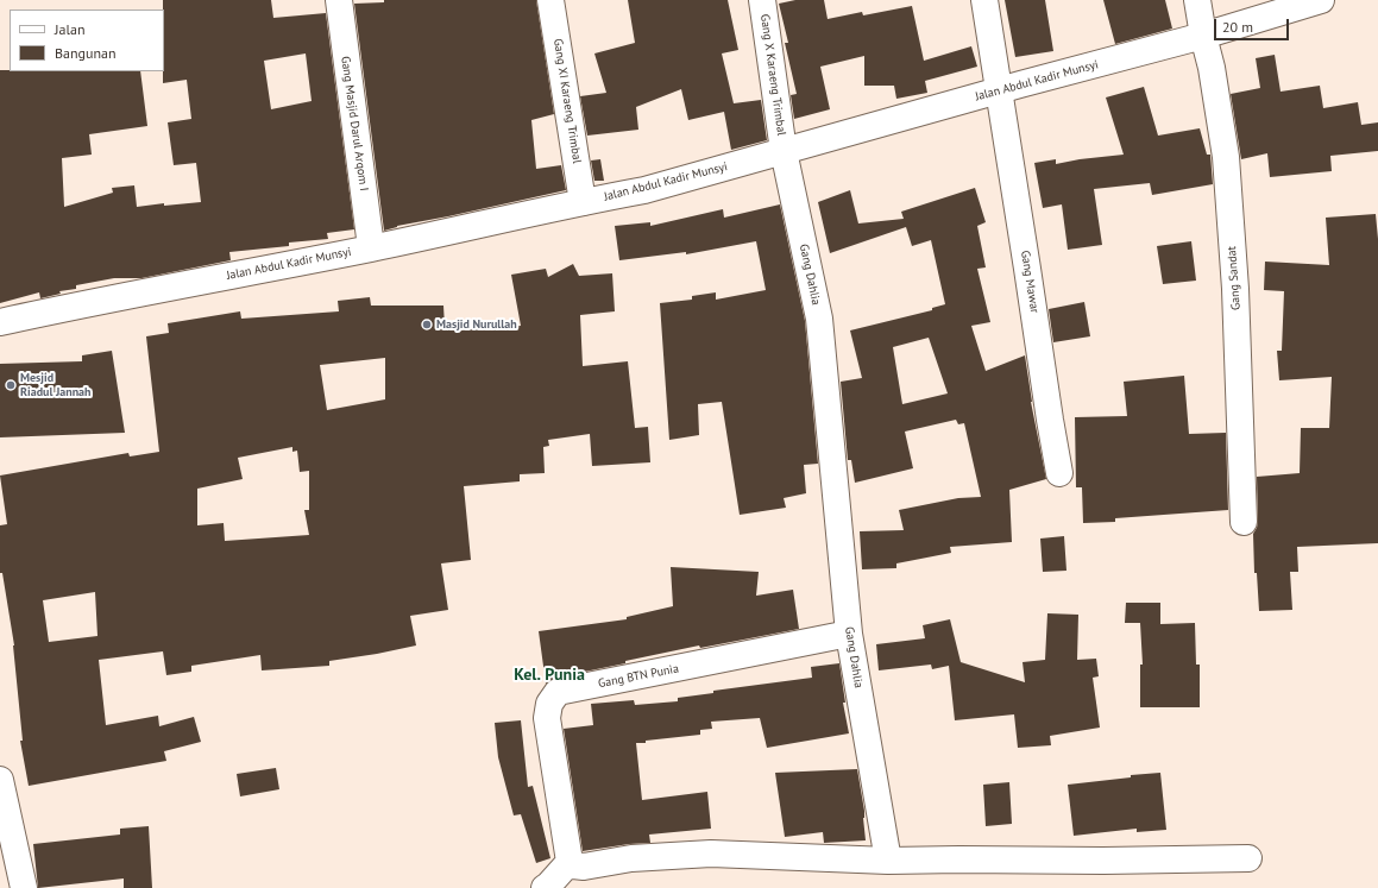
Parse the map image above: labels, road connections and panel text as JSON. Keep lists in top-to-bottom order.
{
  "streets": {
    "street": [
      "Gang X Karaeng Trimbal",
      "Jalan Abdul Kadir Munsyi",
      "Gang XI Karaeng Trimbal",
      "Gang Masjid Darul Arqom I",
      "Gang Dahlia",
      "Gang Sandat",
      "Gang Mawar",
      "Gang BTN Punia"
    ]
  },
  "crossings": [
    ["Gang X Karaeng Trimbal", "Jalan Abdul Kadir Munsyi"],
    ["Gang X Karaeng Trimbal", "Gang Dahlia"],
    ["Jalan Abdul Kadir Munsyi", "Gang XI Karaeng Trimbal"],
    ["Jalan Abdul Kadir Munsyi", "Gang Masjid Darul Arqom I"],
    ["Jalan Abdul Kadir Munsyi", "Gang Dahlia"],
    ["Jalan Abdul Kadir Munsyi", "Gang Sandat"],
    ["Jalan Abdul Kadir Munsyi", "Gang Mawar"],
    ["Gang Dahlia", "Gang BTN Punia"]
  ],
  "districts": ["Kel. Punia"],
  "places": ["Masjid Nurullah", "Mesjid Riadul Jannah"],
  "legend": ["Jalan", "Bangunan"],
  "scale_bar": "20 m"
}
